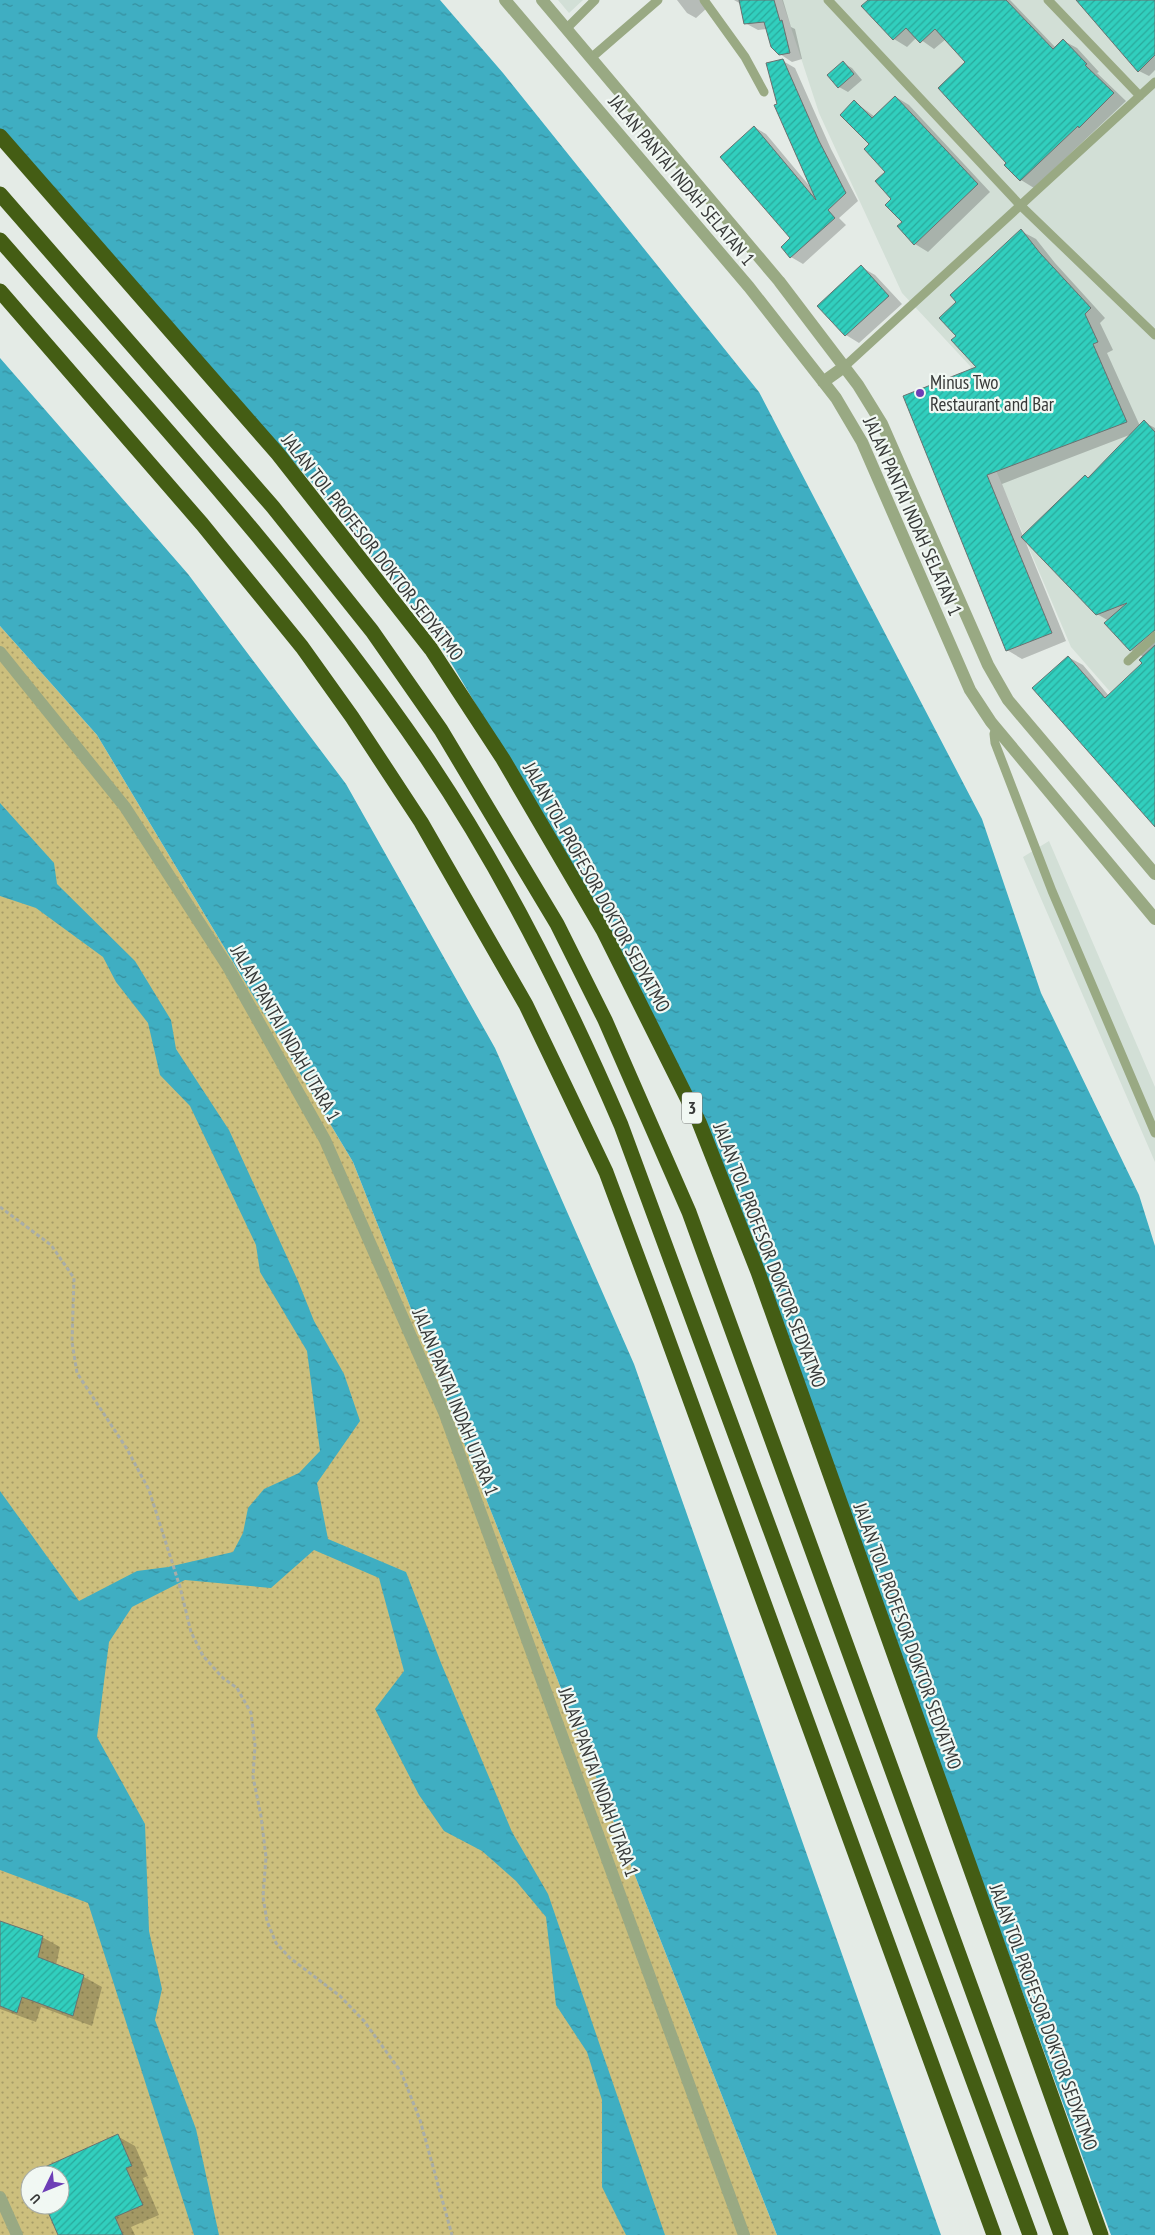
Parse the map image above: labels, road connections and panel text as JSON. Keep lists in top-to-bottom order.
{
  "streets": {
    "highway": ["JALAN TOL PROFESOR DOKTOR SEDYATMO", "3"],
    "street": ["JALAN PANTAI INDAH SELATAN 1", "JALAN PANTAI INDAH UTARA 1"]
  },
  "places": ["Minus Two Restaurant and Bar"],
  "north": "bottom left"
}
